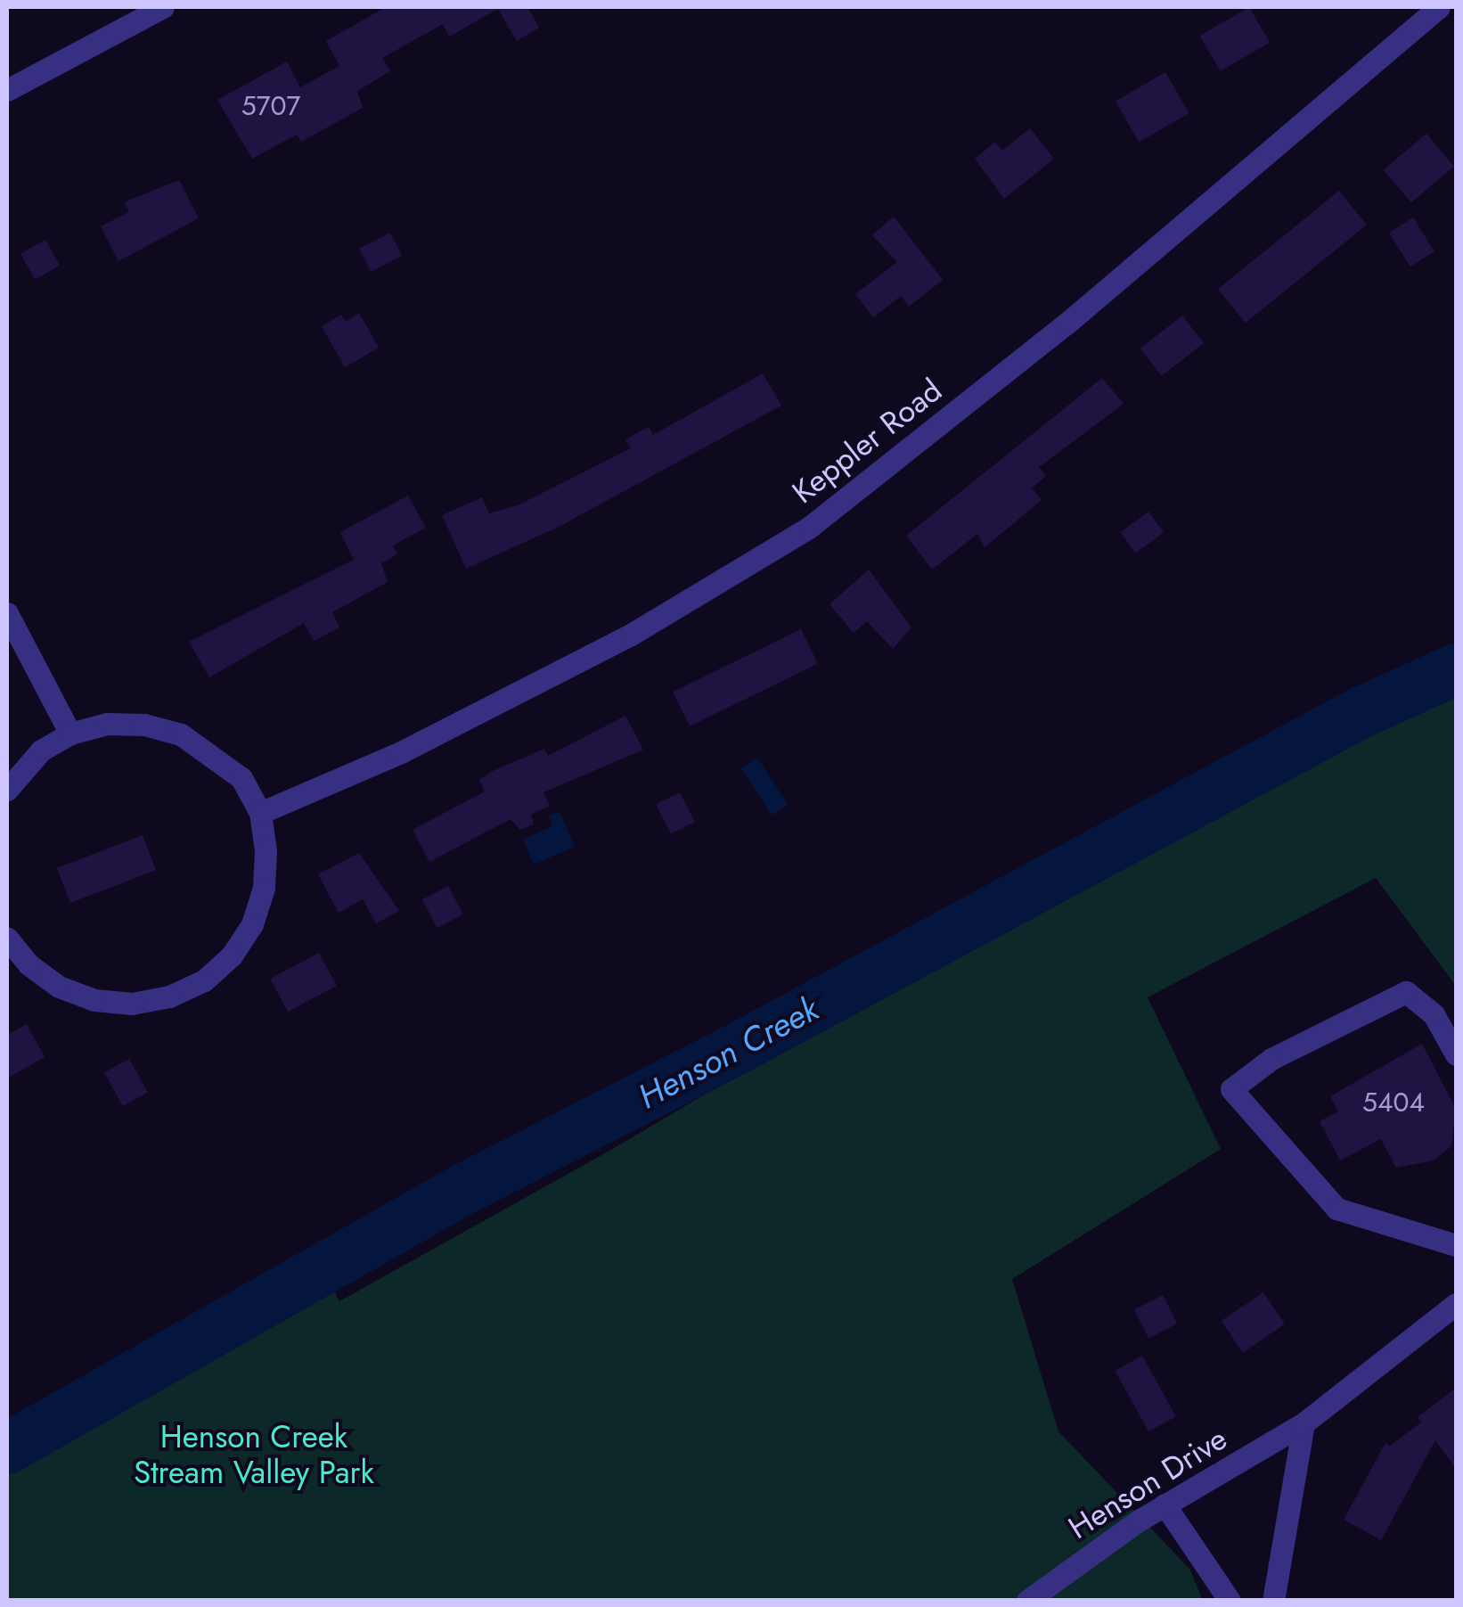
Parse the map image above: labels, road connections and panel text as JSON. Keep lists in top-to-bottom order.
{
  "streets": {
    "street": ["Keppler Road", "Henson Drive"]
  },
  "water": ["Henson Creek"],
  "parks": ["Henson Creek Stream Valley Park"],
  "house_numbers": ["5707", "5404"]
}
